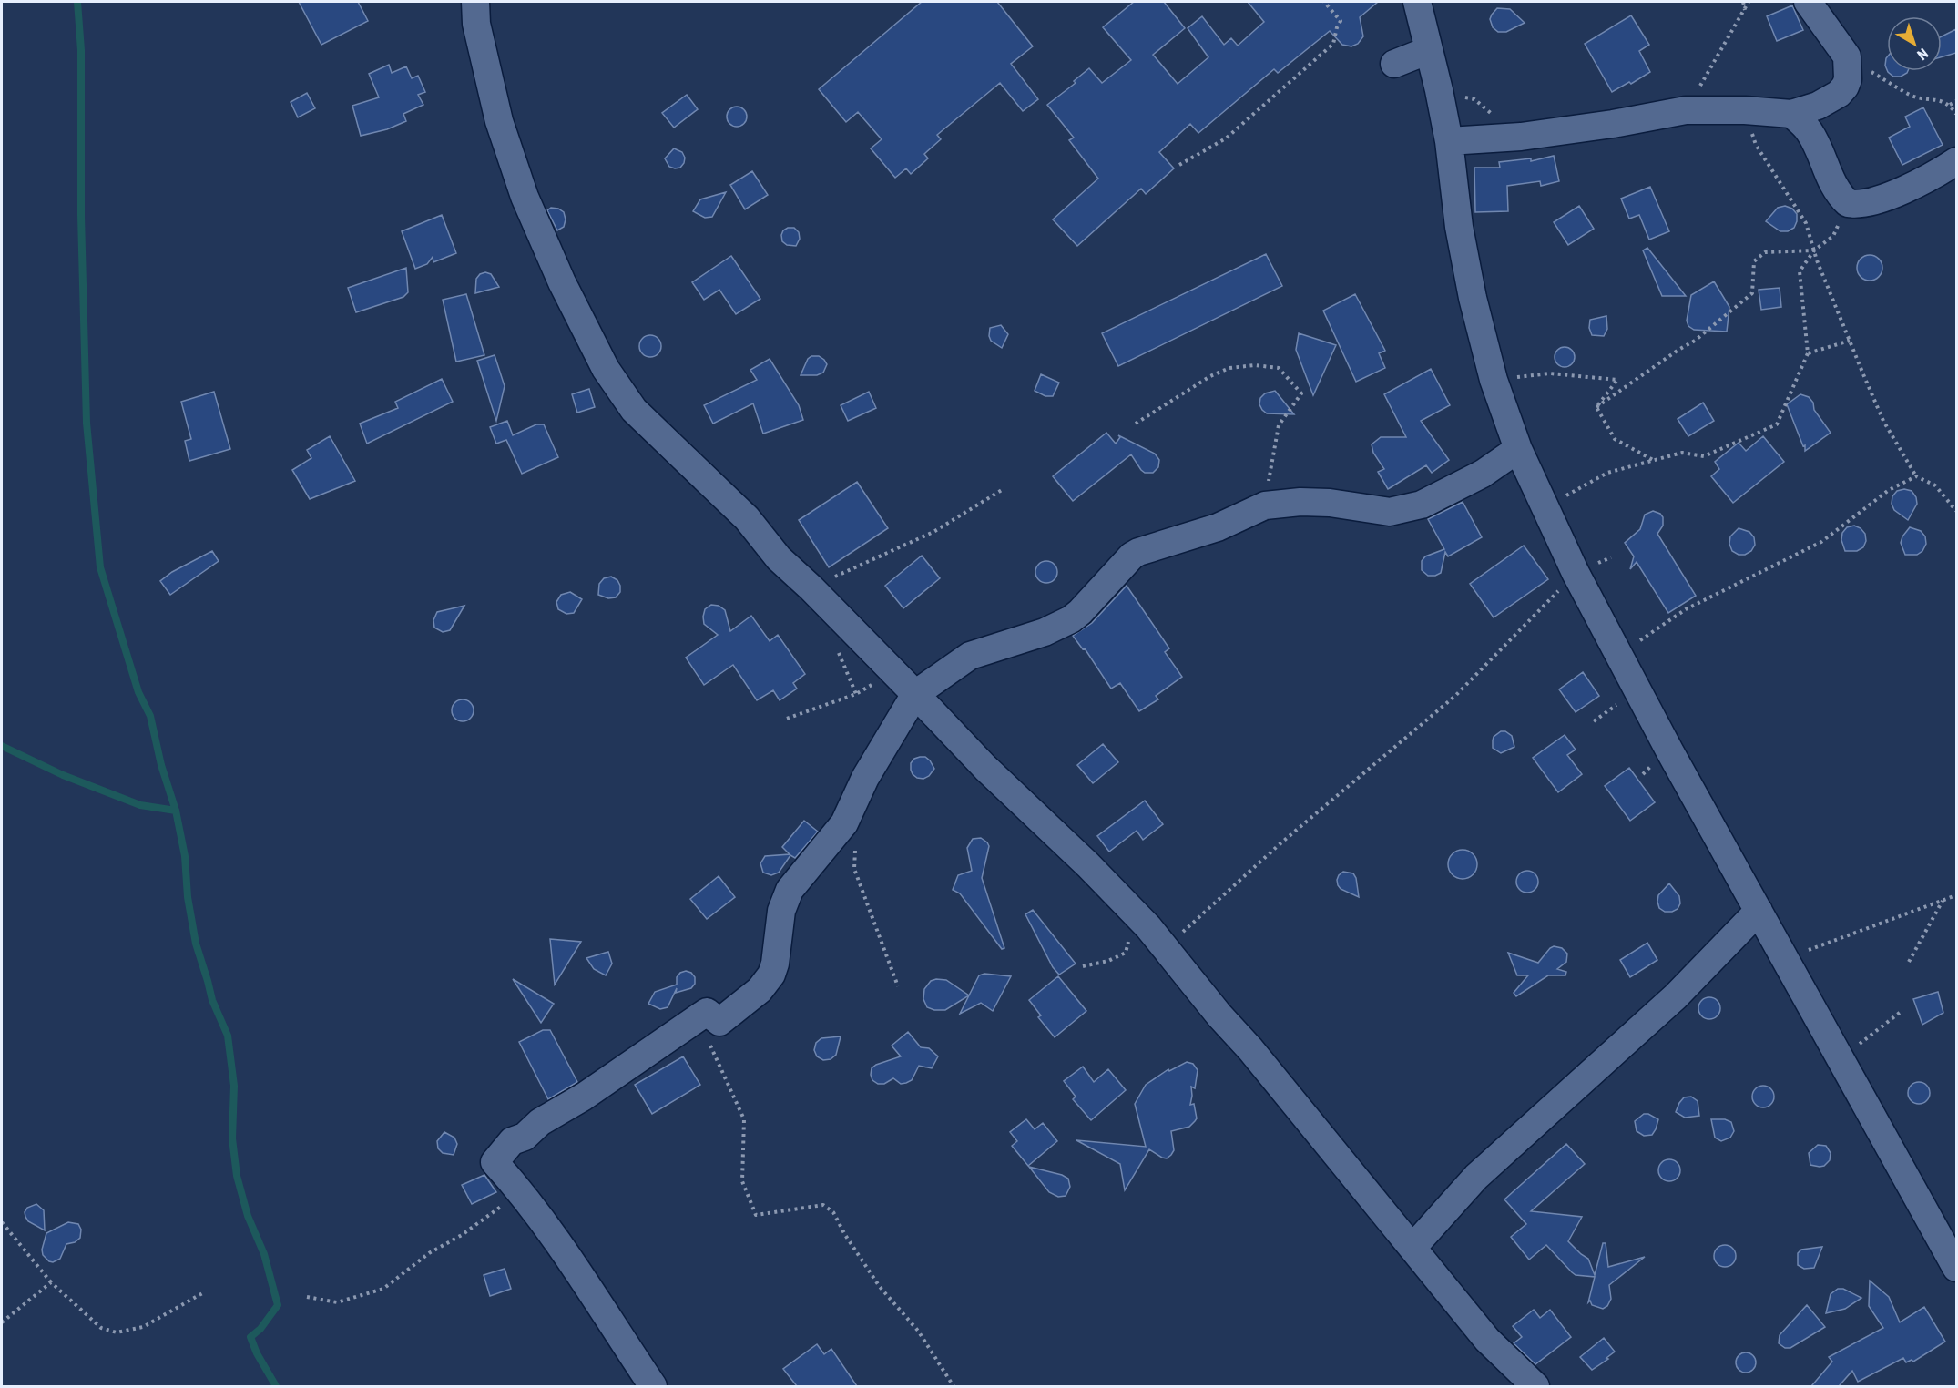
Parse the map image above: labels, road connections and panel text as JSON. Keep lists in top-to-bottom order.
{
  "north": "bottom right"
}
